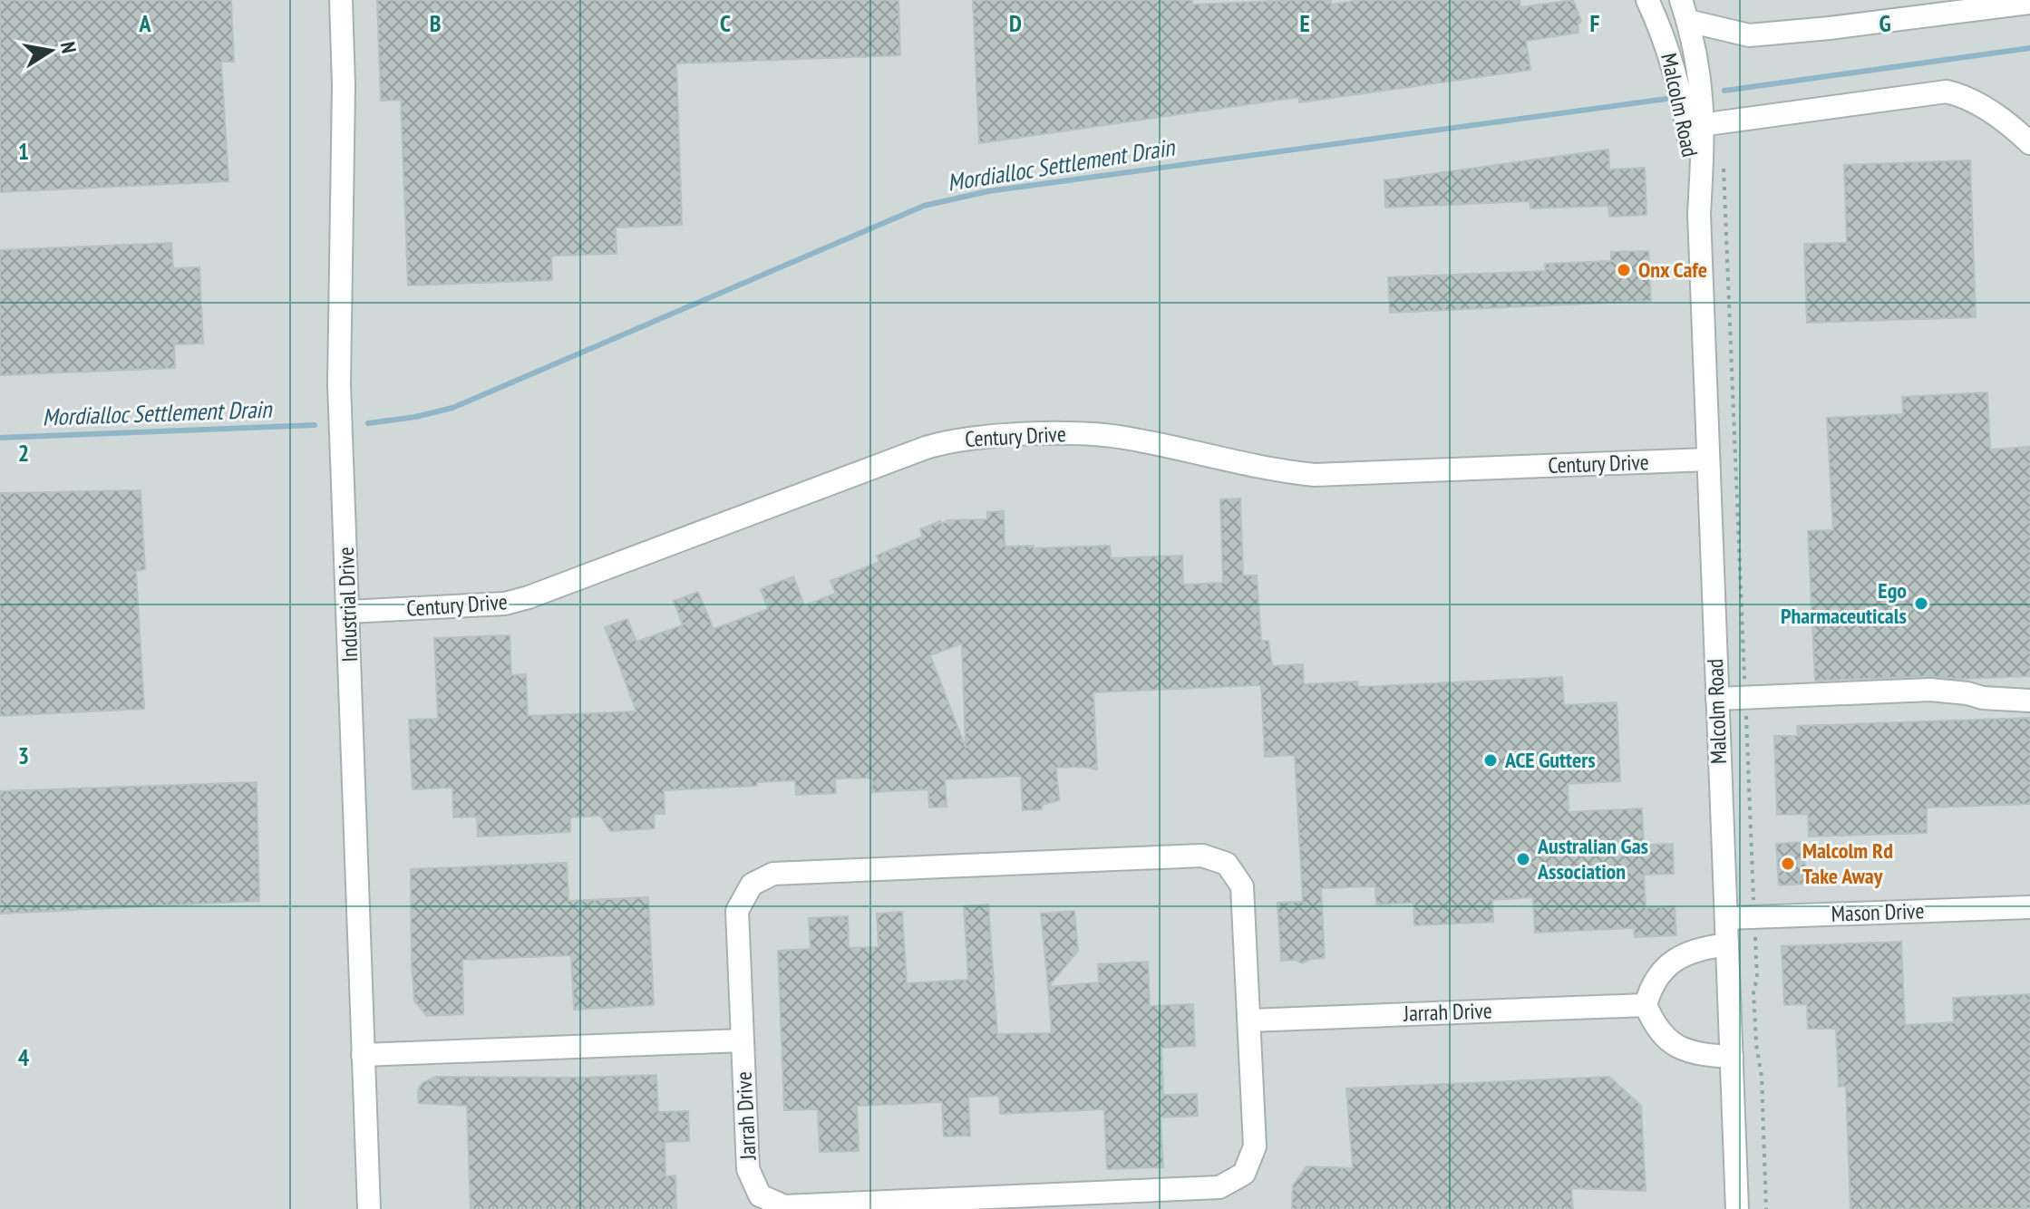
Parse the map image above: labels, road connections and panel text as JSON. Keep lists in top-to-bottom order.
{
  "streets": {
    "street": [
      "Malcolm Road",
      "Century Drive",
      "Industrial Drive",
      "Mason Drive",
      "Jarrah Drive"
    ]
  },
  "crossings": [
    ["Malcolm Road", "Century Drive"],
    ["Malcolm Road", "Mason Drive"],
    ["Century Drive", "Industrial Drive"],
    ["Industrial Drive", "Jarrah Drive"]
  ],
  "water": ["Mordialloc Settlement Drain"],
  "places": [
    "Onx Cafe",
    "Ego Pharmaceuticals",
    "ACE Gutters",
    "Australian Gas Association",
    "Malcolm Rd Take Away"
  ],
  "north": "right",
  "grid": {
    "columns": [
      "A",
      "B",
      "C",
      "D",
      "E",
      "F",
      "G"
    ],
    "rows": [
      "1",
      "2",
      "3",
      "4"
    ]
  }
}
